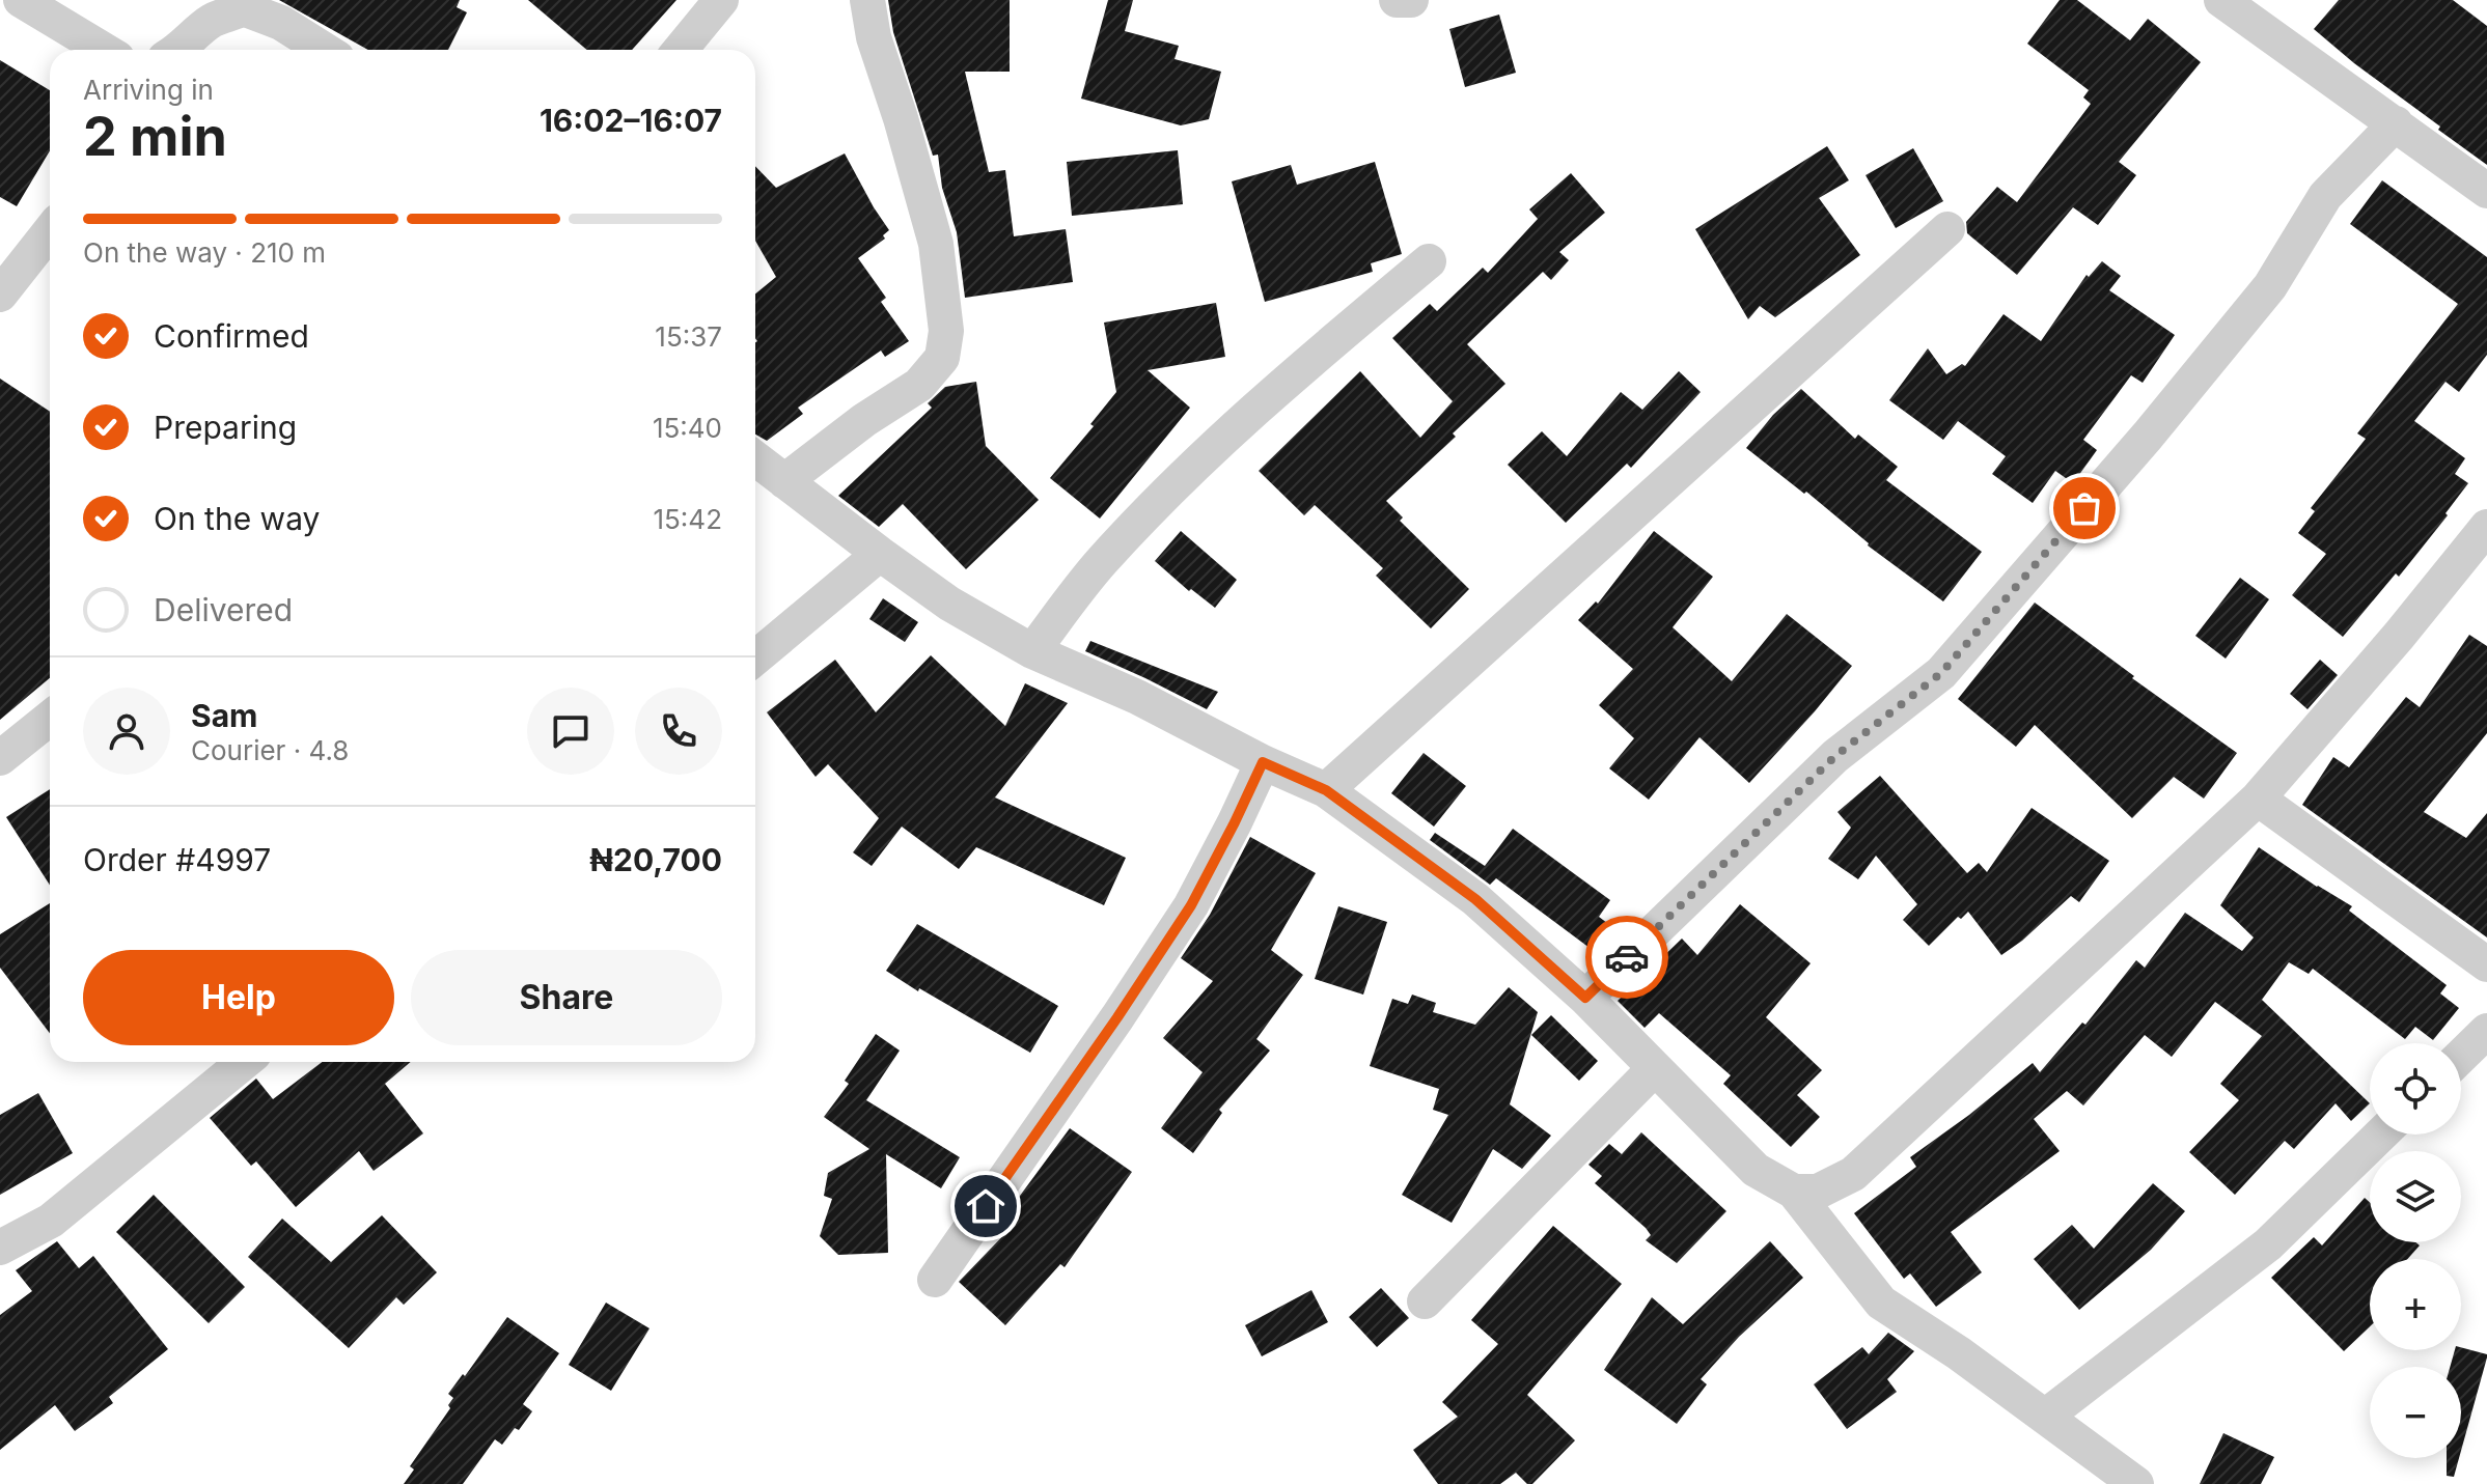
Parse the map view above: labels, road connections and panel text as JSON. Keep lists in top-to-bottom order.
{
  "page": {
    "heading": ["2 min", "Arriving in", "16:02–16:07"],
    "panel": [
      "Sam",
      "Courier · 4.8",
      "Order #4997",
      "₦20,700"
    ],
    "bar": "On the way · 210 m",
    "list": [
      ["Confirmed", "15:37"],
      ["Preparing", "15:40"],
      ["On the way", "15:42"],
      "Delivered"
    ],
    "buttons": ["Help", "Share"],
    "map_buttons": ["+", "−"]
  }
}
